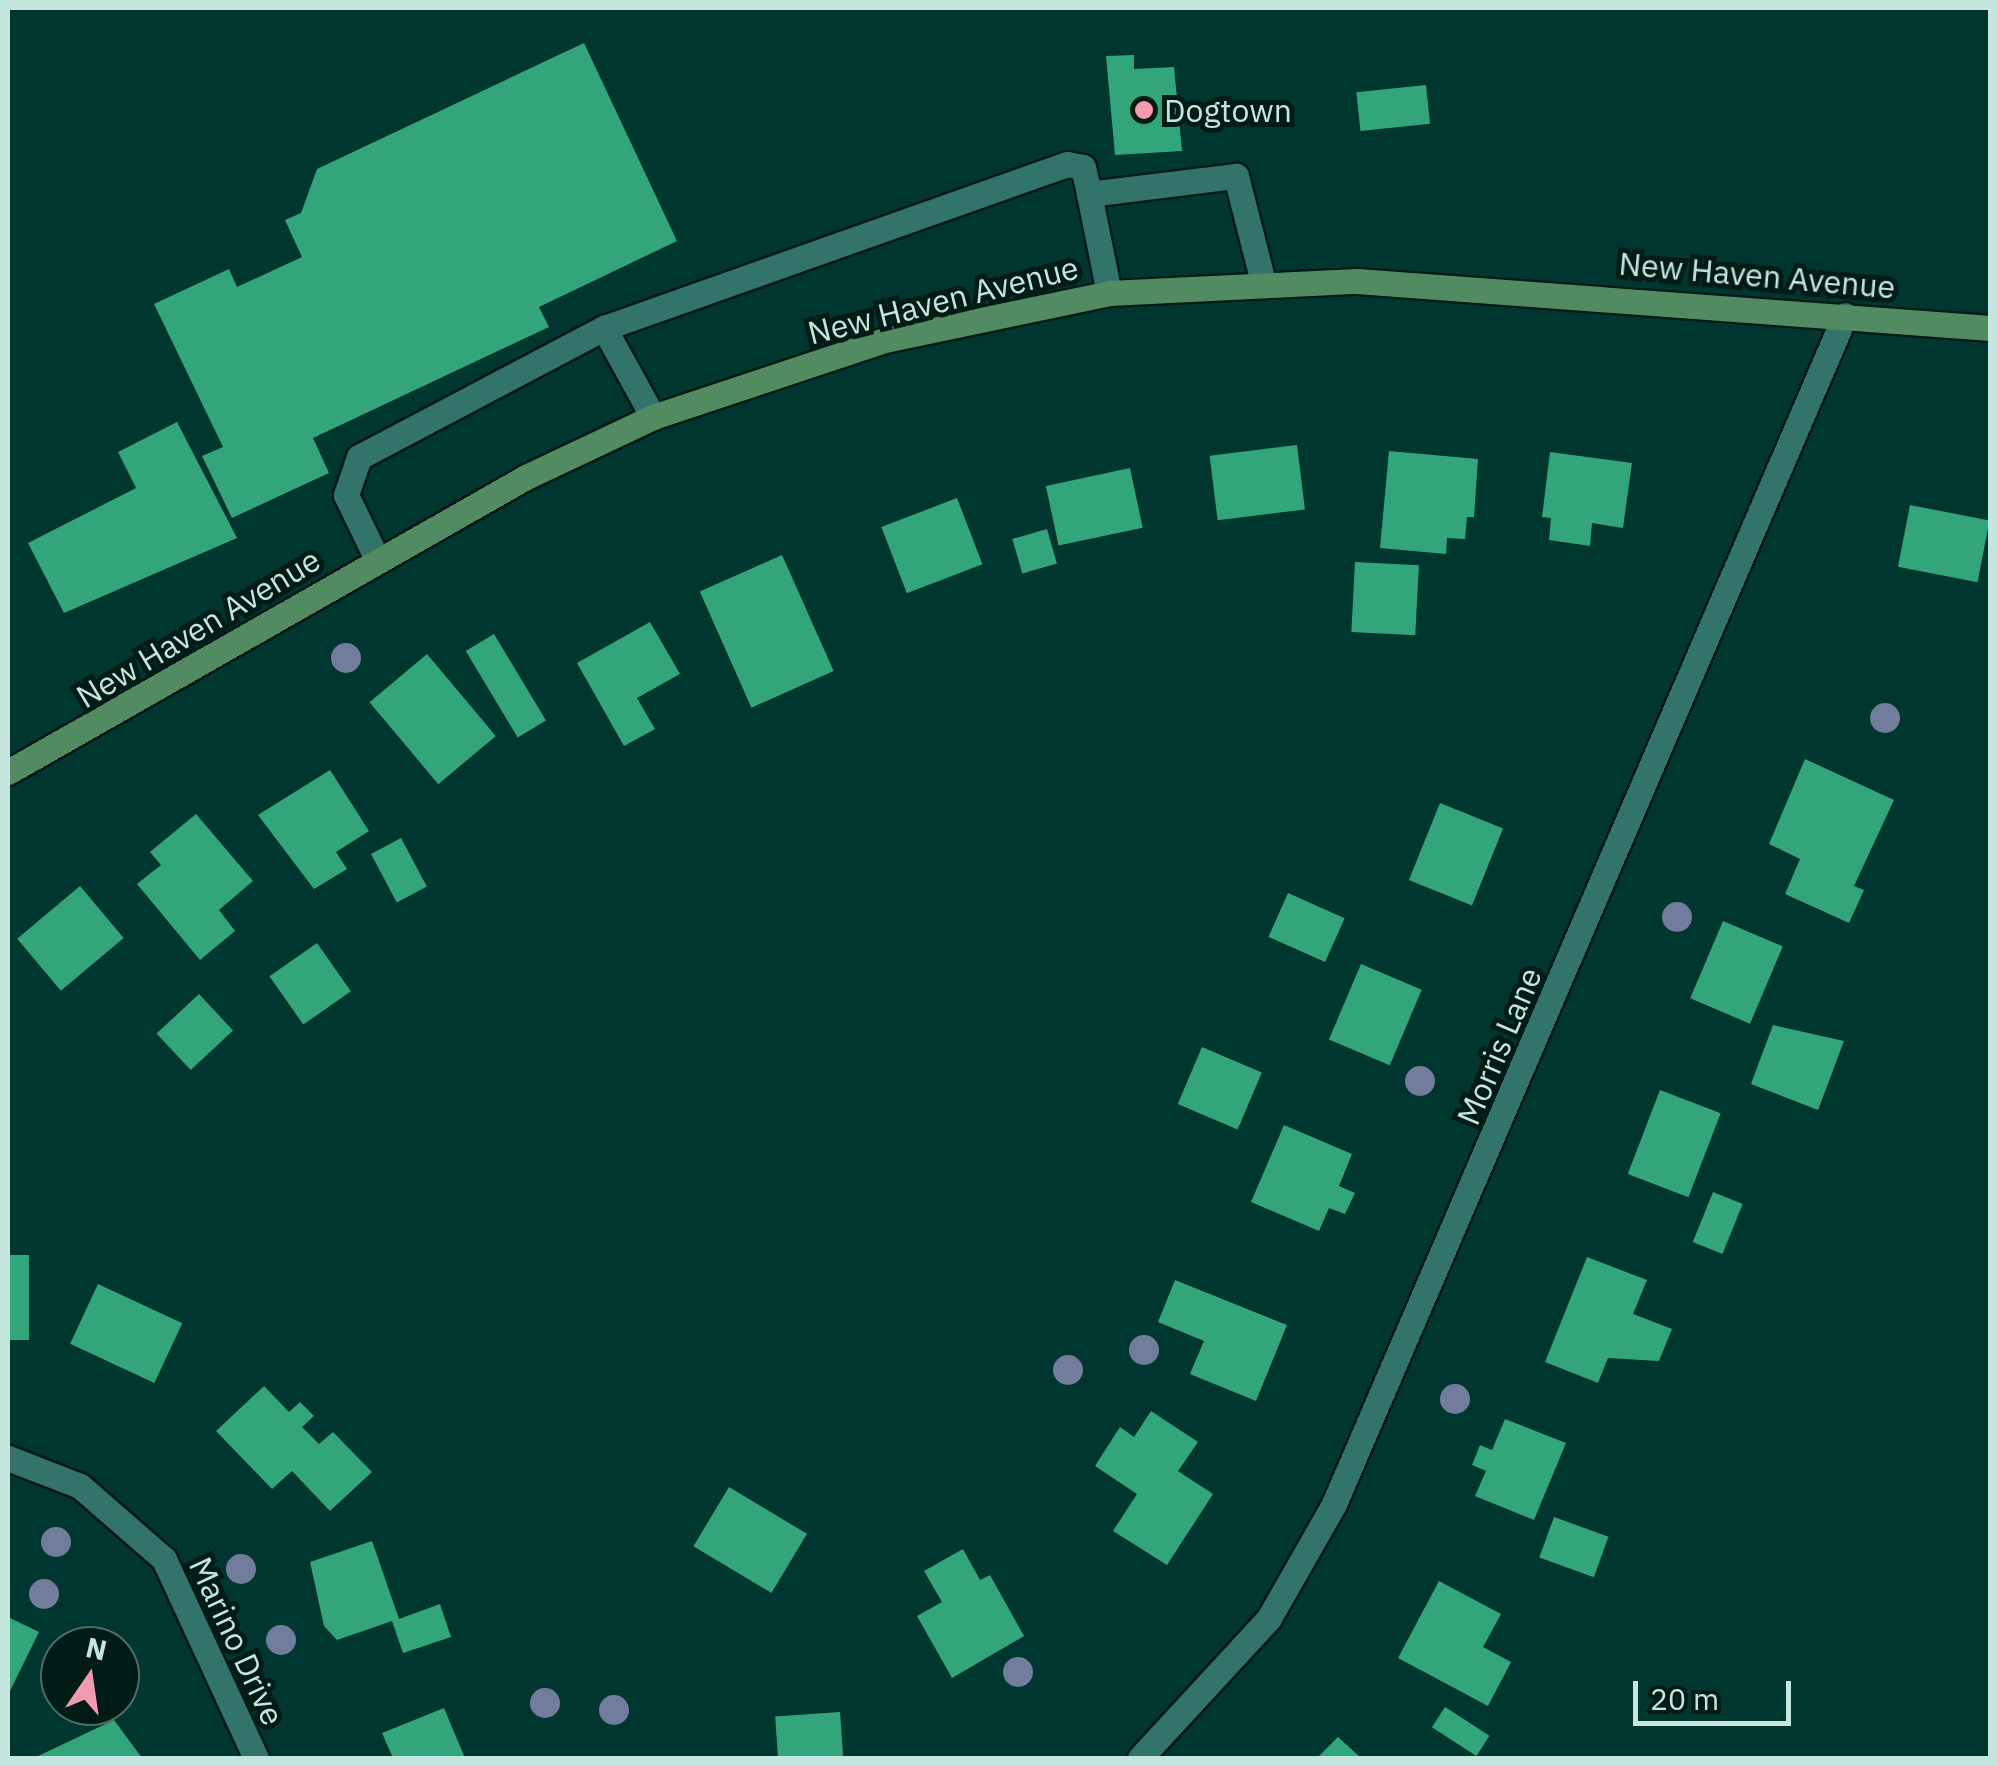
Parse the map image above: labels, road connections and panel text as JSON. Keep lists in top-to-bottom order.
{
  "streets": {
    "main road": ["New Haven Avenue"],
    "street": ["Morris Lane", "Marino Drive"]
  },
  "crossings": [
    ["New Haven Avenue", "Morris Lane"]
  ],
  "places": ["Dogtown"],
  "scale_bar": "20 m",
  "north": "top"
}
